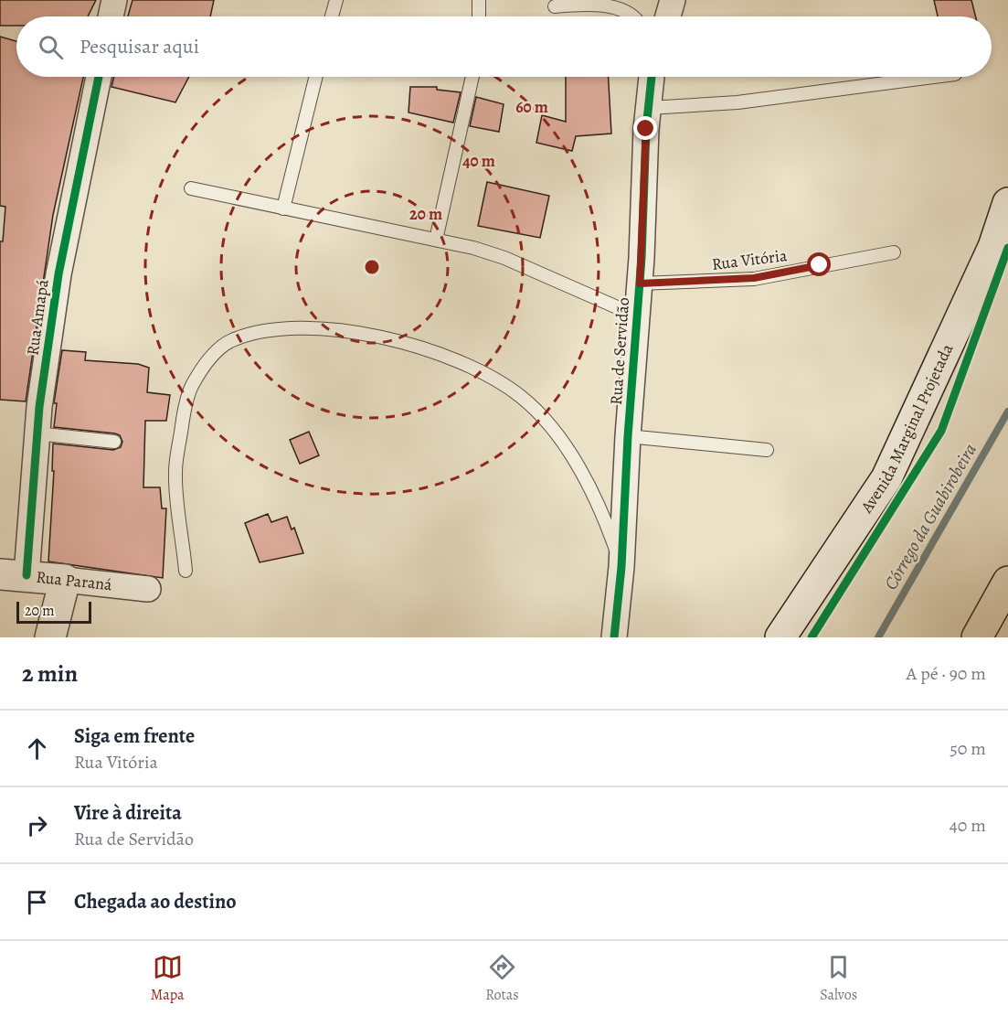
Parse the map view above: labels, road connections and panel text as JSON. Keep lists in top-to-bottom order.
{
  "streets": {
    "main road": ["Avenida Marginal Projetada", "Rua Paraná"],
    "street": ["Rua Amapá", "Rua de Servidão"],
    "lane": ["Rua Vitória"]
  },
  "crossings": [
    ["Rua Vitória", "Rua de Servidão"],
    ["Rua Amapá", "Rua Paraná"]
  ],
  "water": ["Córrego da Guabirobeira"],
  "scale_bar": "20 m",
  "page": {
    "search": "Pesquisar aqui",
    "scale": "20 m",
    "heading": ["2 min", "A pé · 90 m"],
    "list": [
      ["Siga em frente", "Rua Vitória", "50 m"],
      ["Vire à direita", "Rua de Servidão", "40 m"],
      "Chegada ao destino"
    ],
    "nav": ["Mapa", "Rotas", "Salvos"]
  },
  "rings": ["60 m", "40 m", "20 m"]
}
